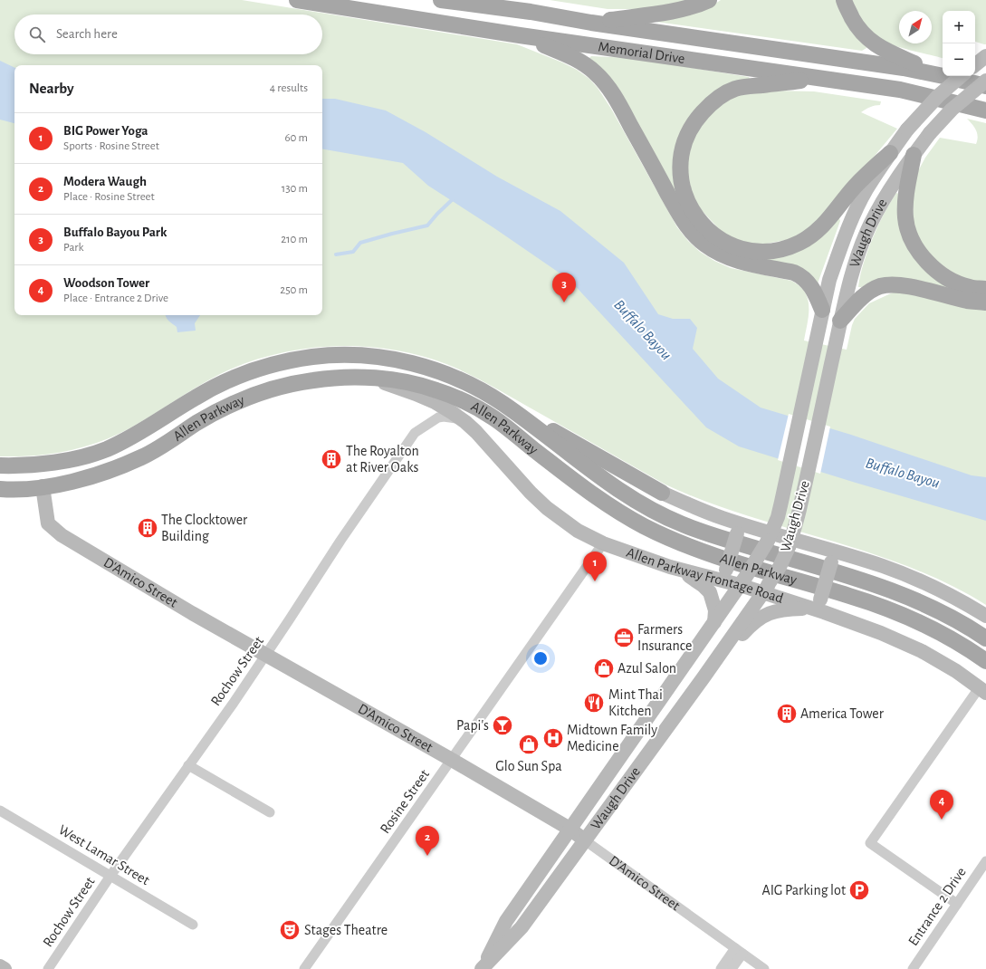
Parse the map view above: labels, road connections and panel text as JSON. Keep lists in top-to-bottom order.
{
  "streets": {
    "main road": [
      "Memorial Drive",
      "Waugh Drive",
      "Allen Parkway",
      "Allen Parkway Frontage Road",
      "D'Amico Street"
    ],
    "street": [
      "Rochow Street",
      "Rosine Street",
      "West Lamar Street",
      "Entrance 2 Drive"
    ]
  },
  "crossings": [
    ["Waugh Drive", "Allen Parkway Frontage Road"],
    ["Waugh Drive", "D'Amico Street"],
    ["Allen Parkway", "Allen Parkway Frontage Road"],
    ["Allen Parkway", "D'Amico Street"],
    ["Allen Parkway Frontage Road", "Rochow Street"],
    ["Allen Parkway Frontage Road", "Rosine Street"],
    ["D'Amico Street", "Rochow Street"],
    ["D'Amico Street", "Rosine Street"],
    ["Rochow Street", "West Lamar Street"]
  ],
  "water": ["Buffalo Bayou"],
  "places": {
    "building": ["The Royalton at River Oaks", "The Clocktower Building", "America Tower"],
    "office": ["Farmers Insurance"],
    "shop": ["Azul Salon", "Glo Sun Spa"],
    "restaurant": ["Mint Thai Kitchen"],
    "bar": ["Papi's"],
    "hospital": ["Midtown Family Medicine"],
    "parking": ["AIG Parking lot"],
    "theatre": ["Stages Theatre"]
  },
  "north": "top right",
  "page": {
    "map_buttons": ["+", "−"],
    "search": "Search here",
    "heading": ["Nearby", "4 results"],
    "list": [
      {
        "mark": "1",
        "name": "BIG Power Yoga",
        "note": "Sports · Rosine Street",
        "value": "60 m"
      },
      {
        "mark": "2",
        "name": "Modera Waugh",
        "note": "Place · Rosine Street",
        "value": "130 m"
      },
      {
        "mark": "3",
        "name": "Buffalo Bayou Park",
        "note": "Park",
        "value": "210 m"
      },
      {
        "mark": "4",
        "name": "Woodson Tower",
        "note": "Place · Entrance 2 Drive",
        "value": "250 m"
      }
    ],
    "pins": [
      "3",
      "1",
      "4",
      "2"
    ]
  }
}
